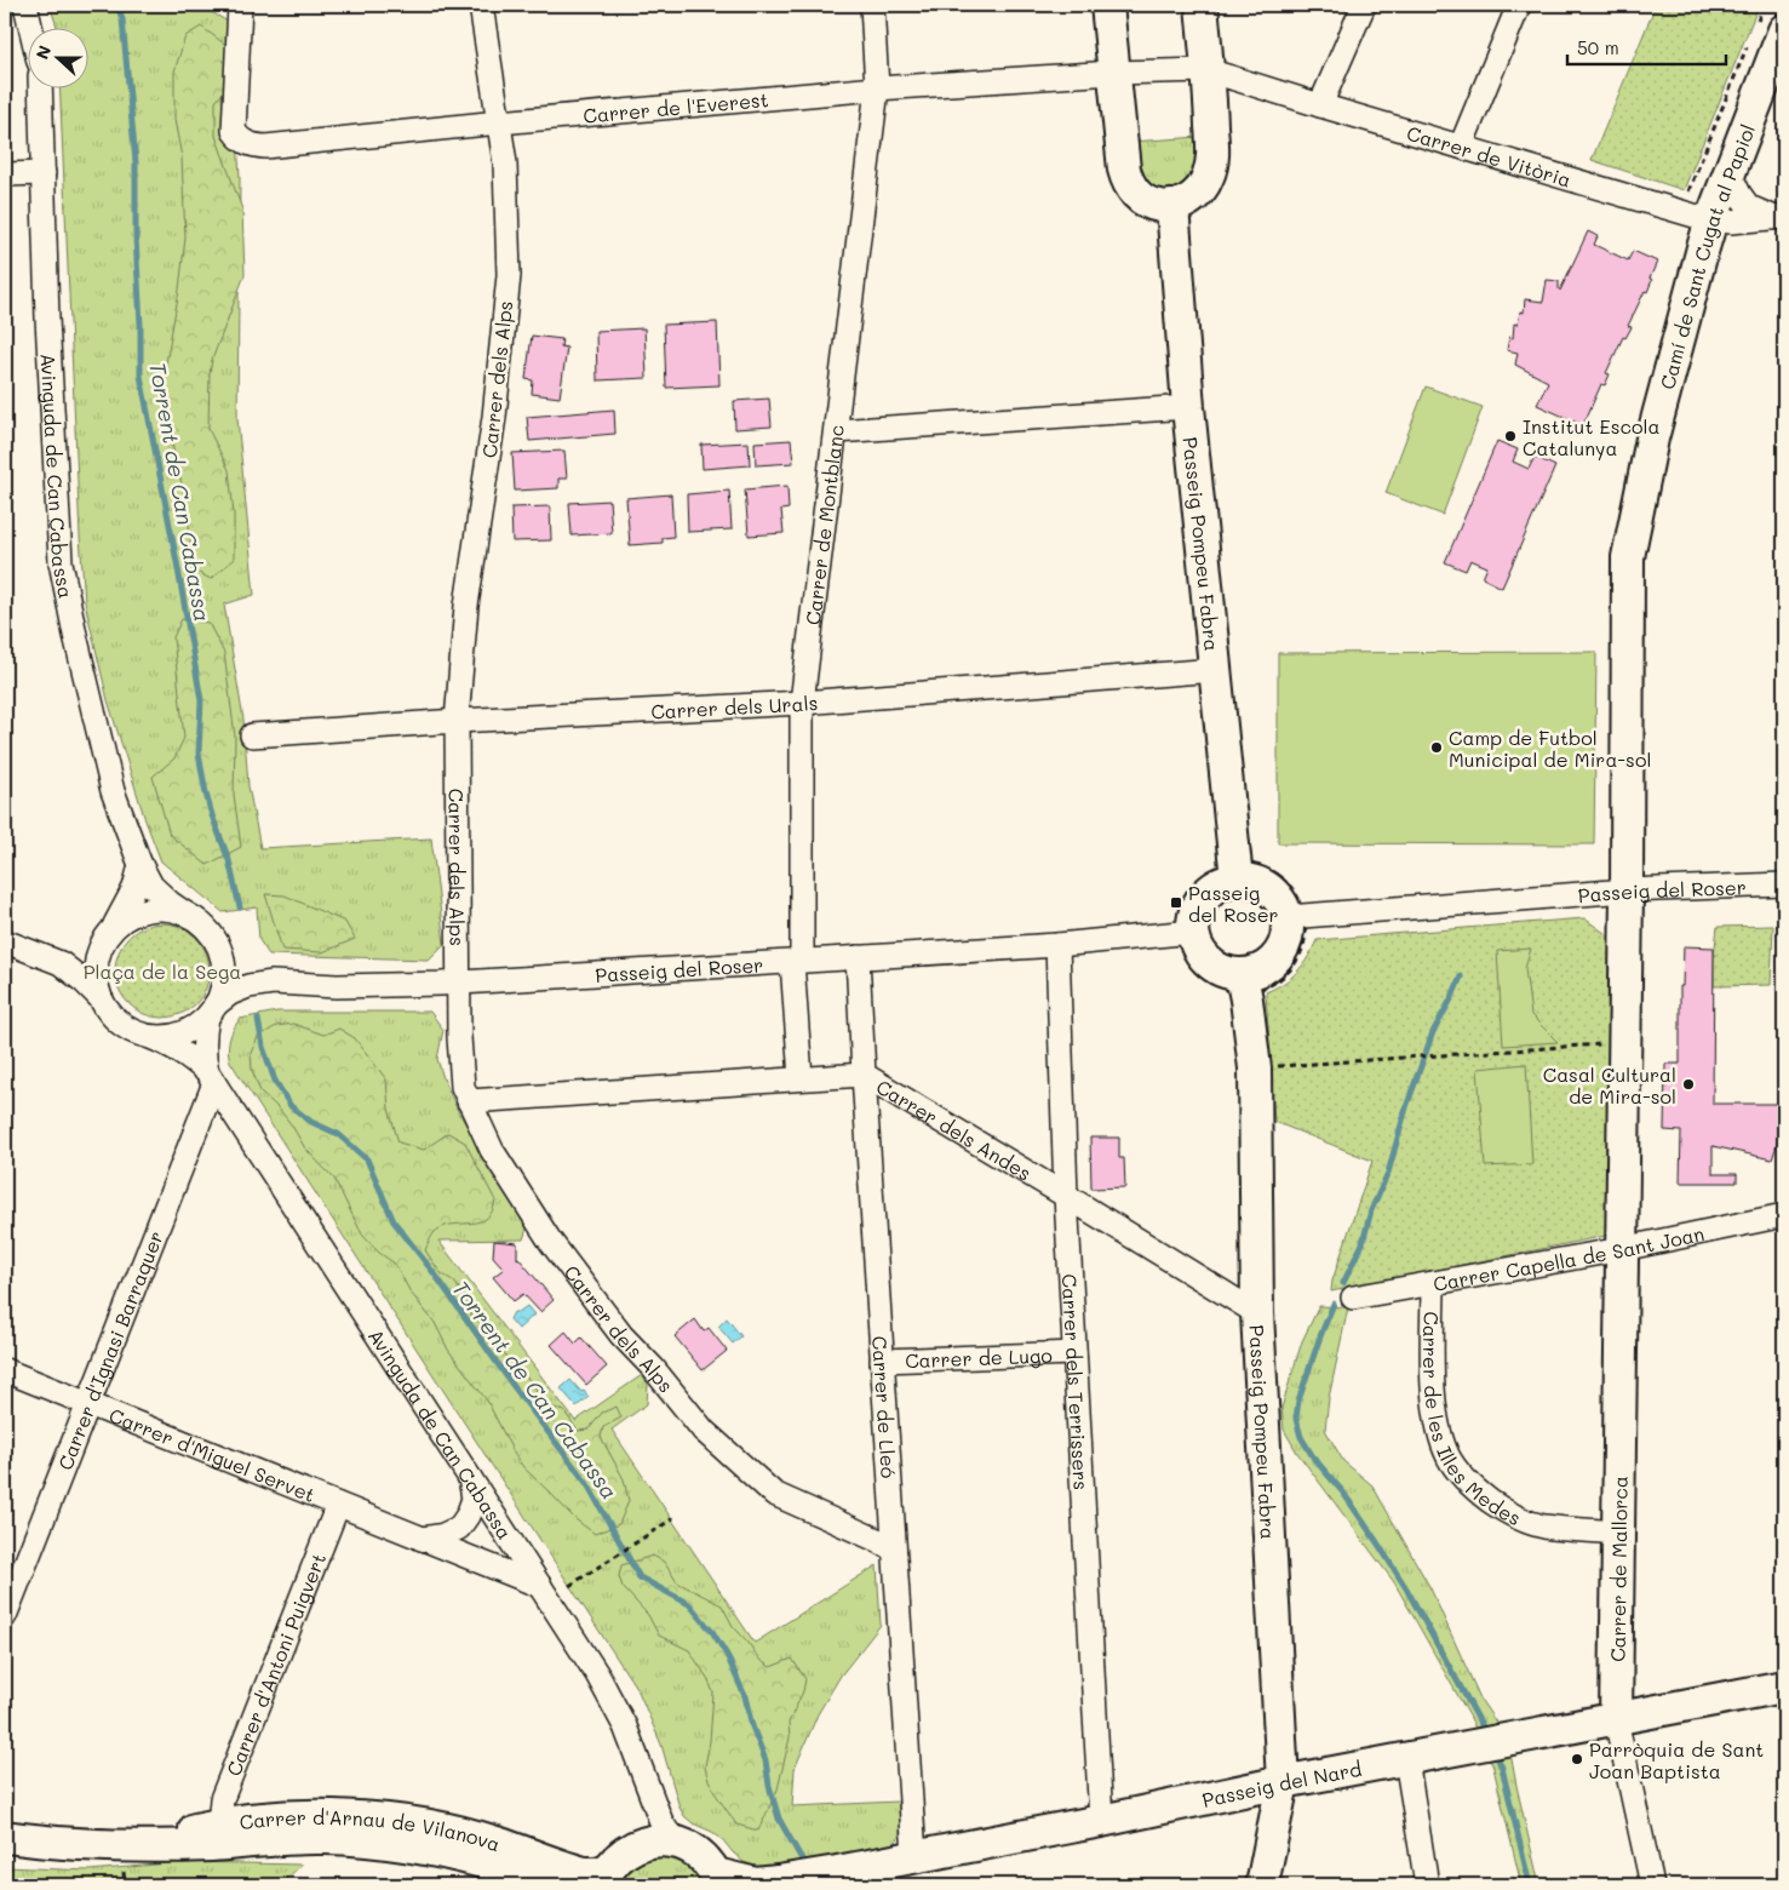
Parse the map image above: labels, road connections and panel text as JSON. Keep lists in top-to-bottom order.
{
  "streets": {
    "street": [
      "Carrer de l'Everest",
      "Carrer de Vitòria",
      "Camí de Sant Cugat al Papiol",
      "Carrer dels Alps",
      "Avinguda de Can Cabassa",
      "Carrer de Montblanc",
      "Passeig Pompeu Fabra",
      "Carrer dels Urals",
      "Passeig del Roser",
      "Carrer dels Andes",
      "Carrer Capella de Sant Joan",
      "Carrer d'Ignasi Barraquer",
      "Carrer de Lugo",
      "Carrer dels Terrissers",
      "Carrer de Lleó",
      "Carrer de les Illes Medes",
      "Carrer d'Miguel Servet",
      "Carrer de Mallorca",
      "Carrer d'Antoni Puigvert",
      "Passeig del Nard",
      "Carrer d'Arnau de Vilanova"
    ]
  },
  "crossings": [
    ["Carrer de l'Everest", "Carrer dels Alps"],
    ["Carrer de l'Everest", "Carrer de Montblanc"],
    ["Carrer de Vitòria", "Camí de Sant Cugat al Papiol"],
    ["Camí de Sant Cugat al Papiol", "Passeig del Roser"],
    ["Camí de Sant Cugat al Papiol", "Carrer Capella de Sant Joan"],
    ["Camí de Sant Cugat al Papiol", "Carrer de Mallorca"],
    ["Carrer dels Alps", "Carrer dels Urals"],
    ["Carrer dels Alps", "Passeig del Roser"],
    ["Carrer dels Alps", "Carrer dels Andes"],
    ["Carrer dels Alps", "Carrer de Lleó"],
    ["Avinguda de Can Cabassa", "Passeig del Roser"],
    ["Avinguda de Can Cabassa", "Carrer d'Ignasi Barraquer"],
    ["Avinguda de Can Cabassa", "Carrer d'Miguel Servet"],
    ["Carrer de Montblanc", "Carrer dels Urals"],
    ["Carrer de Montblanc", "Passeig del Roser"],
    ["Carrer de Montblanc", "Carrer dels Andes"],
    ["Passeig Pompeu Fabra", "Carrer dels Urals"],
    ["Passeig Pompeu Fabra", "Passeig del Roser"],
    ["Passeig Pompeu Fabra", "Carrer dels Andes"],
    ["Passeig Pompeu Fabra", "Passeig del Nard"],
    ["Passeig del Roser", "Carrer dels Terrissers"],
    ["Passeig del Roser", "Carrer de Lleó"],
    ["Carrer dels Andes", "Carrer dels Terrissers"],
    ["Carrer dels Andes", "Carrer de Lleó"],
    ["Carrer Capella de Sant Joan", "Carrer de les Illes Medes"],
    ["Carrer Capella de Sant Joan", "Carrer de Mallorca"],
    ["Carrer d'Ignasi Barraquer", "Carrer d'Miguel Servet"],
    ["Carrer de Lugo", "Carrer dels Terrissers"],
    ["Carrer de Lugo", "Carrer de Lleó"],
    ["Carrer dels Terrissers", "Passeig del Nard"],
    ["Carrer de Lleó", "Passeig del Nard"],
    ["Carrer de les Illes Medes", "Carrer de Mallorca"],
    ["Carrer d'Miguel Servet", "Carrer d'Antoni Puigvert"],
    ["Carrer de Mallorca", "Passeig del Nard"],
    ["Carrer d'Antoni Puigvert", "Carrer d'Arnau de Vilanova"]
  ],
  "water": ["Torrent de Can Cabassa"],
  "parks": ["Plaça de la Sega"],
  "places": {
    "other": [
      "Institut Escola Catalunya",
      "Camp de Futbol Municipal de Mira-sol",
      "Casal Cultural de Mira-sol",
      "Parròquia de Sant Joan Baptista"
    ],
    "transit": ["Passeig del Roser"]
  },
  "scale_bar": "50 m",
  "north": "left"
}
